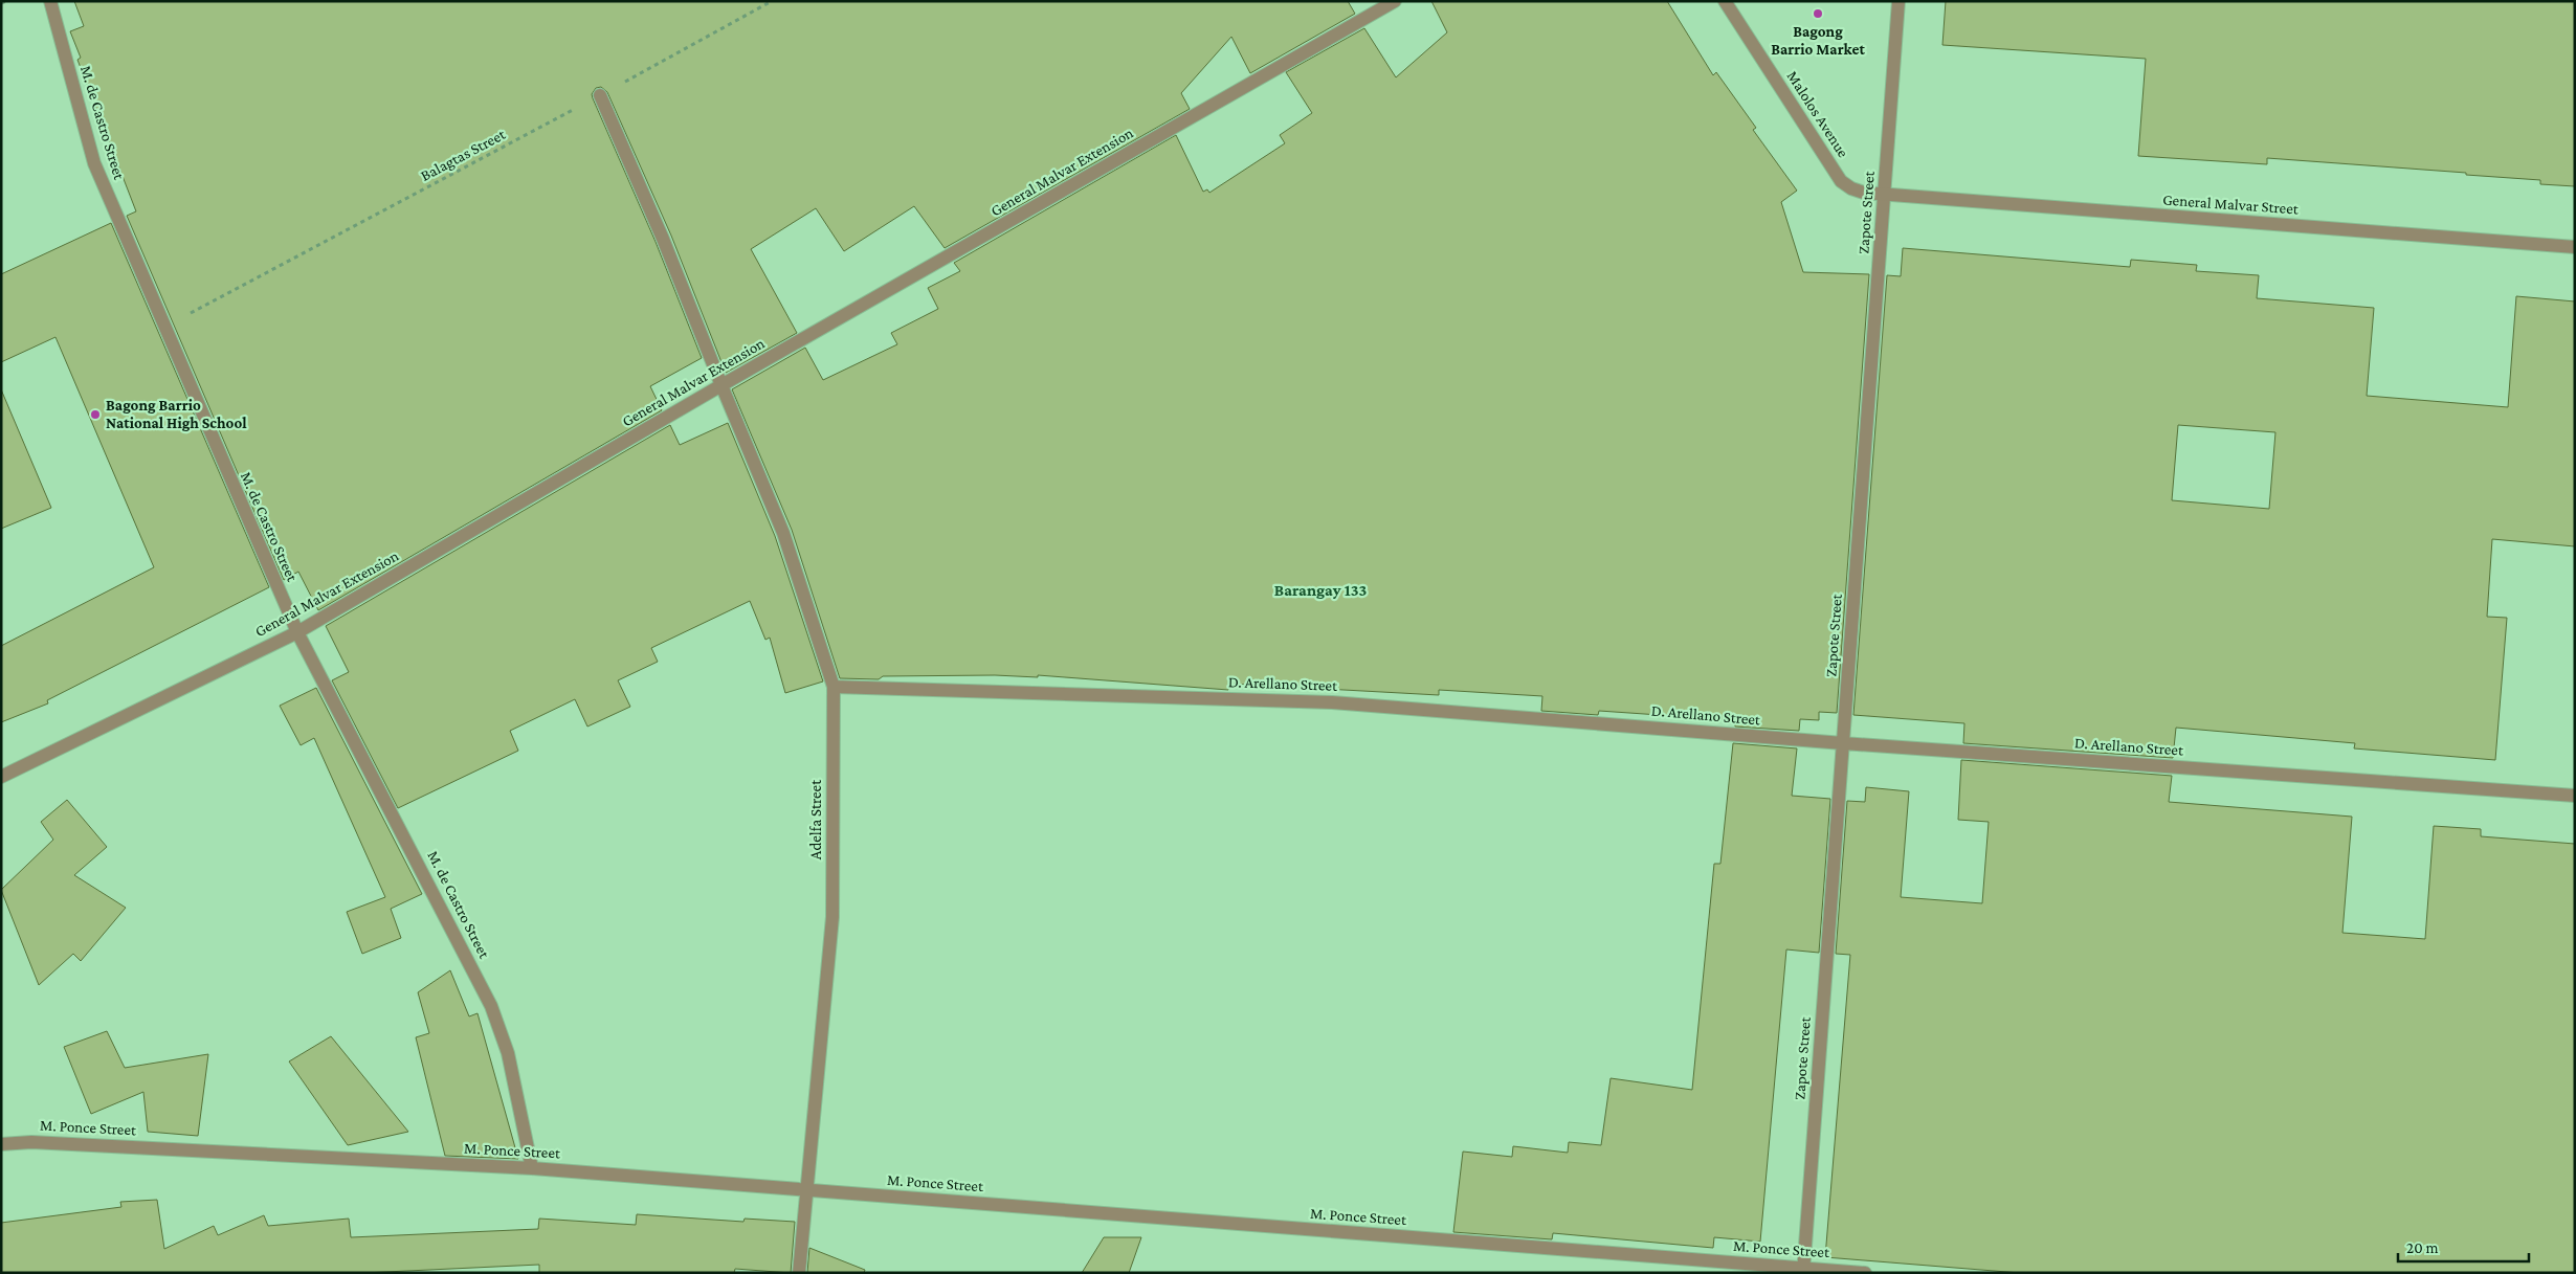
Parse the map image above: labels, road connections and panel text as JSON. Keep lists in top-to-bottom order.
{
  "streets": {
    "street": [
      "Malolos Avenue",
      "M. de Castro Street",
      "General Malvar Extension",
      "General Malvar Street",
      "Zapote Street",
      "D. Arellano Street",
      "Adelfa Street",
      "M. Ponce Street"
    ],
    "path": ["Balagtas Street"]
  },
  "crossings": [
    ["Malolos Avenue", "General Malvar Street"],
    ["Malolos Avenue", "Zapote Street"],
    ["M. de Castro Street", "Balagtas Street"],
    ["M. de Castro Street", "General Malvar Extension"],
    ["M. de Castro Street", "M. Ponce Street"],
    ["Balagtas Street", "Adelfa Street"],
    ["General Malvar Extension", "Adelfa Street"],
    ["General Malvar Street", "Zapote Street"],
    ["Zapote Street", "D. Arellano Street"],
    ["Zapote Street", "M. Ponce Street"],
    ["D. Arellano Street", "Adelfa Street"],
    ["Adelfa Street", "M. Ponce Street"]
  ],
  "districts": ["Barangay 133"],
  "places": ["Bagong Barrio Market", "Bagong Barrio National High School"],
  "scale_bar": "20 m"
}
